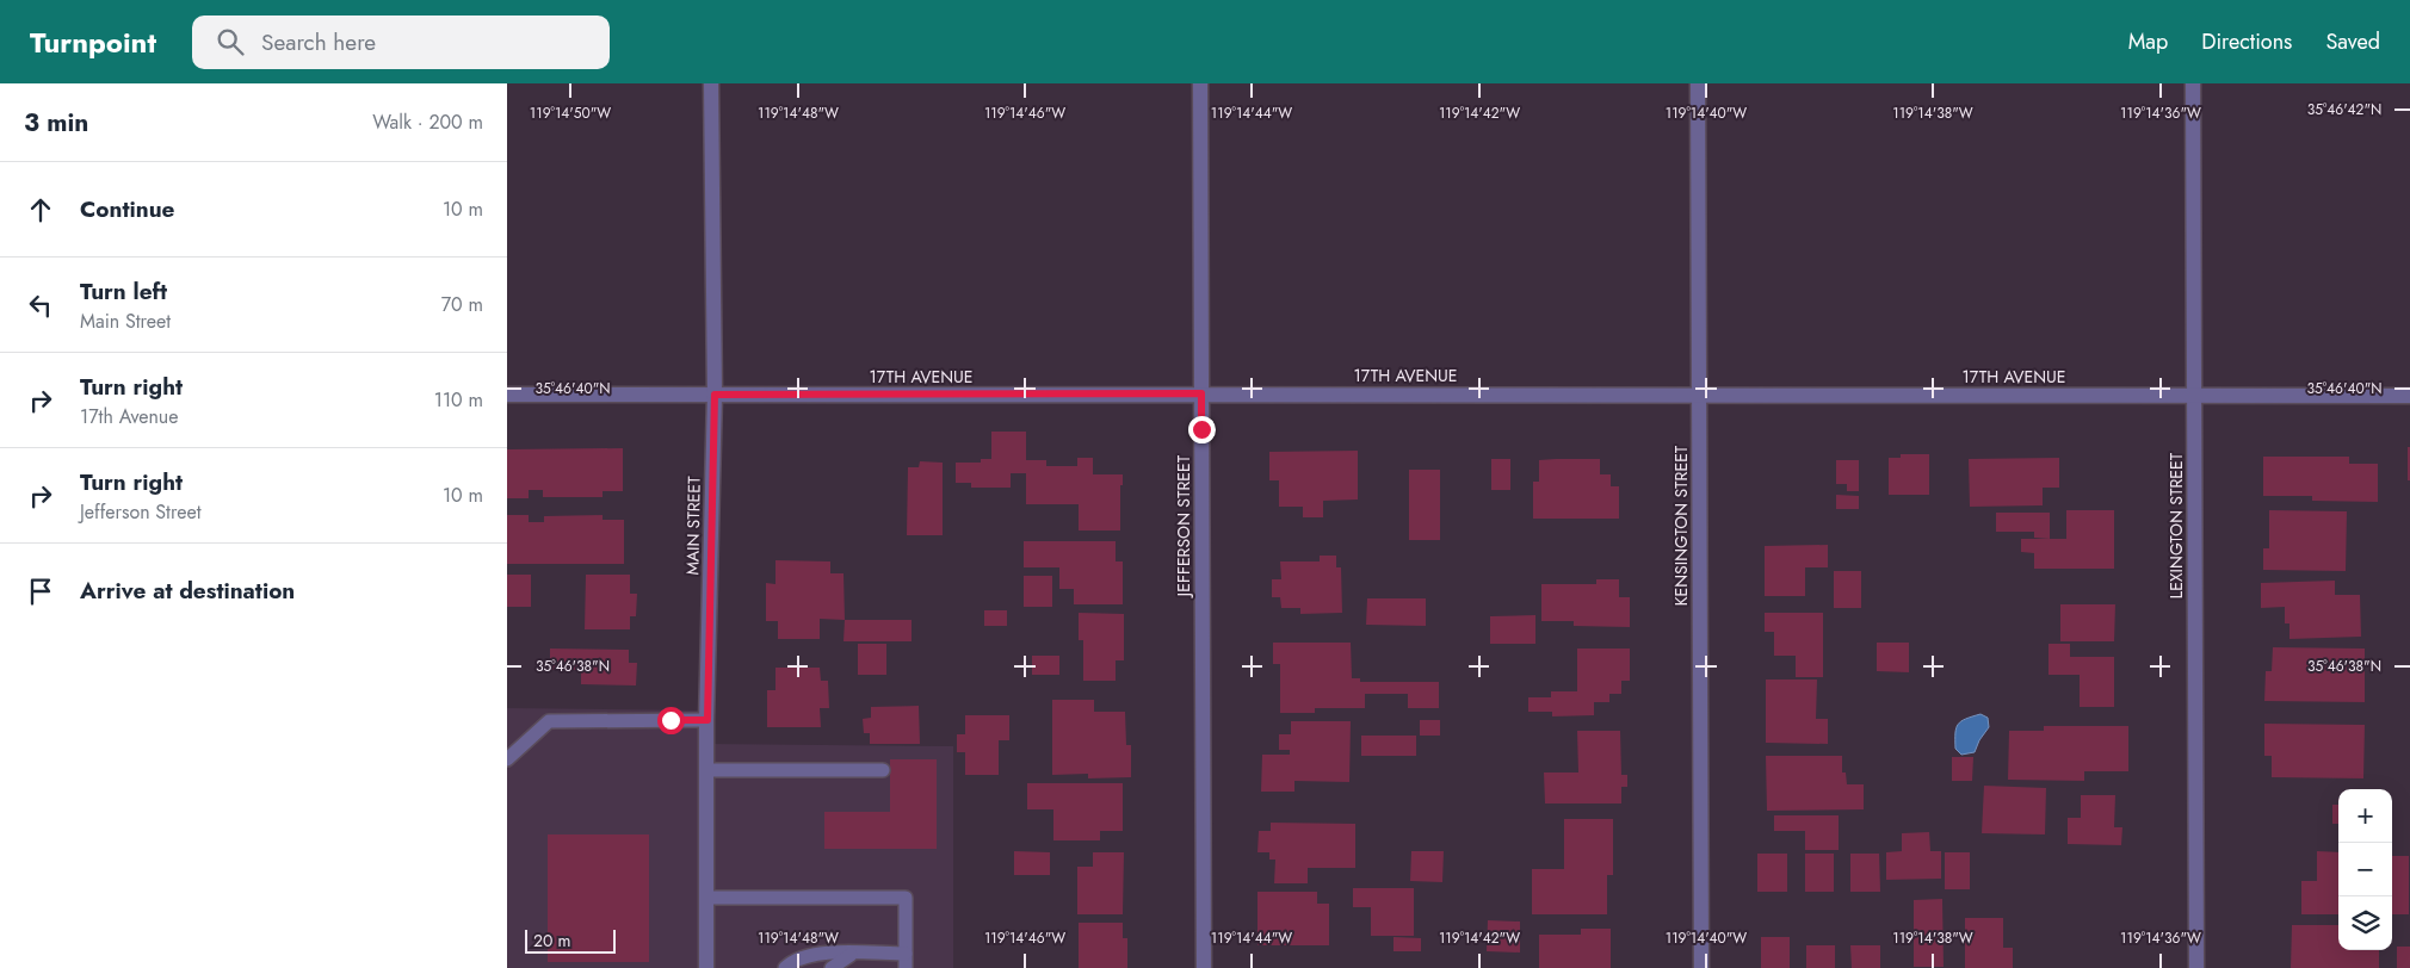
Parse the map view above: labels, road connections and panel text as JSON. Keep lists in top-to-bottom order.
{
  "streets": {
    "street": [
      "17TH AVENUE",
      "MAIN STREET",
      "JEFFERSON STREET",
      "KENSINGTON STREET",
      "LEXINGTON STREET"
    ]
  },
  "crossings": [
    ["17TH AVENUE", "MAIN STREET"],
    ["17TH AVENUE", "JEFFERSON STREET"],
    ["17TH AVENUE", "KENSINGTON STREET"],
    ["17TH AVENUE", "LEXINGTON STREET"]
  ],
  "scale_bar": "20 m",
  "page": {
    "header": "Turnpoint",
    "search": "Search here",
    "nav": ["Map", "Directions", "Saved"],
    "heading": ["3 min", "Walk · 200 m"],
    "list": [
      ["Continue", "10 m"],
      ["Turn left", "Main Street", "70 m"],
      ["Turn right", "17th Avenue", "110 m"],
      ["Turn right", "Jefferson Street", "10 m"],
      "Arrive at destination"
    ],
    "map_buttons": ["+", "−"],
    "scale": "20 m"
  },
  "coordinates": [
    "35°46'42\"N",
    "119°14'50\"W",
    "119°14'48\"W",
    "119°14'46\"W",
    "119°14'44\"W",
    "119°14'42\"W",
    "119°14'40\"W",
    "119°14'38\"W",
    "119°14'36\"W",
    "35°46'40\"N",
    "35°46'38\"N"
  ]
}
